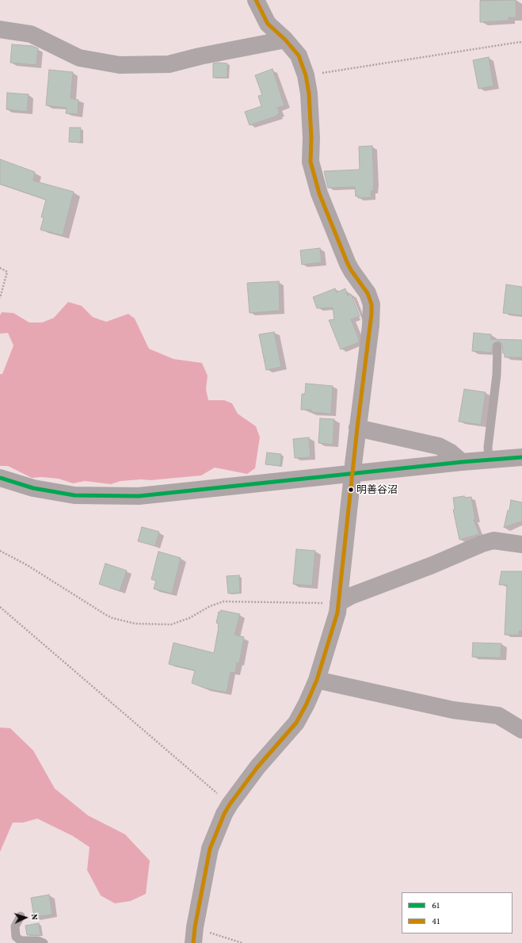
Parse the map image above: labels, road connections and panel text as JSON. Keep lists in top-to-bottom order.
{
  "places": ["明善谷沼"],
  "lines": ["transit line 41", "transit line 61"],
  "legend": ["61", "41"],
  "north": "right"
}
